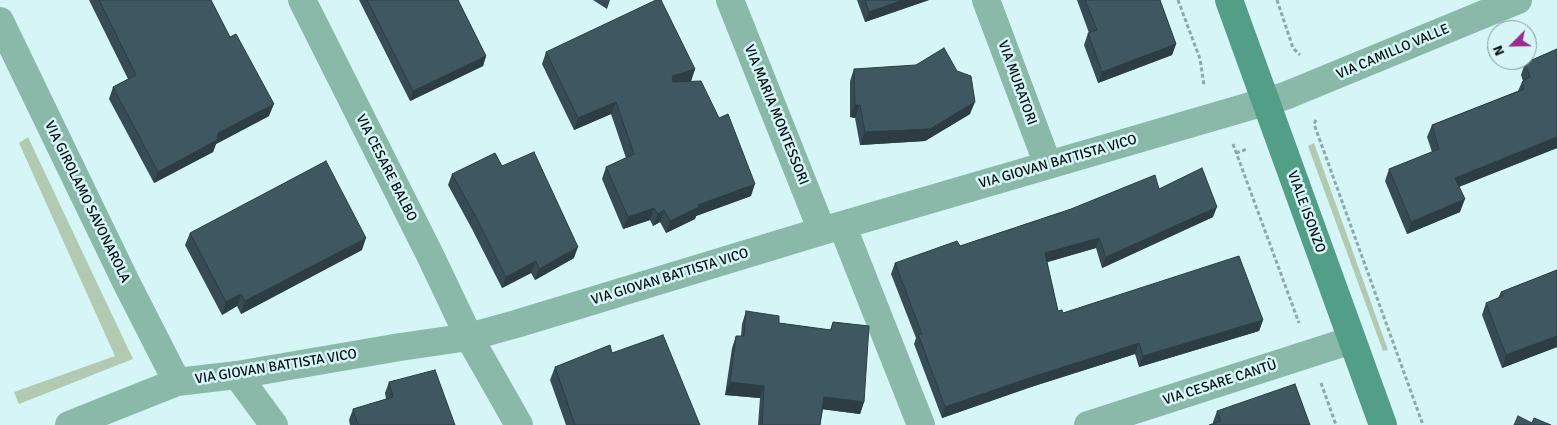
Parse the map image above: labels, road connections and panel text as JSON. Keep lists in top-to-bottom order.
{
  "streets": {
    "main road": ["VIALE ISONZO"],
    "street": [
      "VIA CAMILLO VALLE",
      "VIA MURATORI",
      "VIA MARIA MONTESSORI",
      "VIA GIOVAN BATTISTA VICO",
      "VIA CESARE BALBO",
      "VIA GIROLAMO SAVONAROLA",
      "VIA CESARE CANTÙ"
    ]
  },
  "crossings": [
    ["VIA CAMILLO VALLE", "VIA GIOVAN BATTISTA VICO"],
    ["VIA CAMILLO VALLE", "VIALE ISONZO"],
    ["VIA MURATORI", "VIA GIOVAN BATTISTA VICO"],
    ["VIA MARIA MONTESSORI", "VIA GIOVAN BATTISTA VICO"],
    ["VIA GIOVAN BATTISTA VICO", "VIA CESARE BALBO"],
    ["VIA GIOVAN BATTISTA VICO", "VIA GIROLAMO SAVONAROLA"],
    ["VIA GIOVAN BATTISTA VICO", "VIALE ISONZO"],
    ["VIALE ISONZO", "VIA CESARE CANTÙ"]
  ],
  "north": "bottom left"
}
